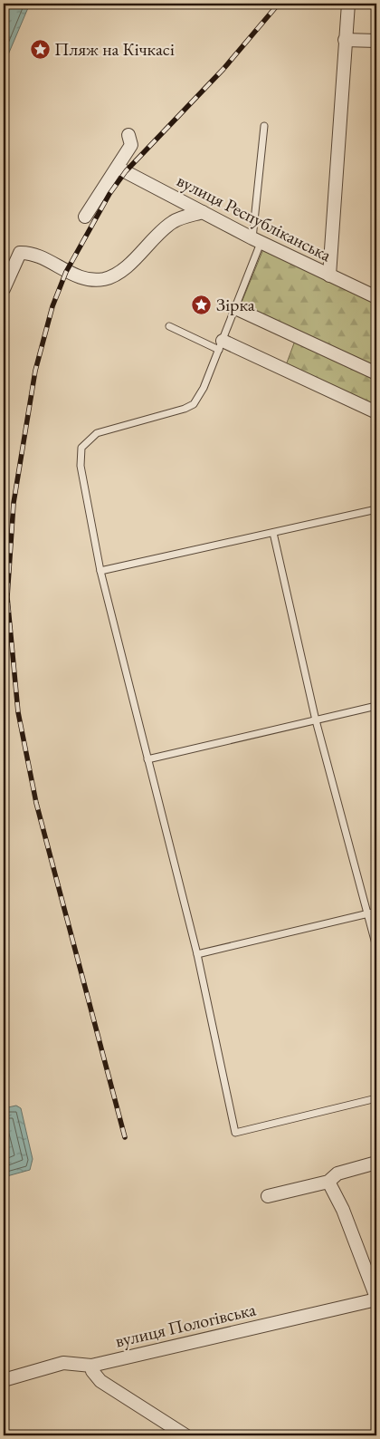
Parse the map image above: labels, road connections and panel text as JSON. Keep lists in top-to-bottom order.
{
  "streets": {
    "street": ["вулиця Республіканська", "вулиця Пологівська"]
  },
  "places": {
    "place": ["Пляж на Кічкасі", "Зірка"]
  }
}
